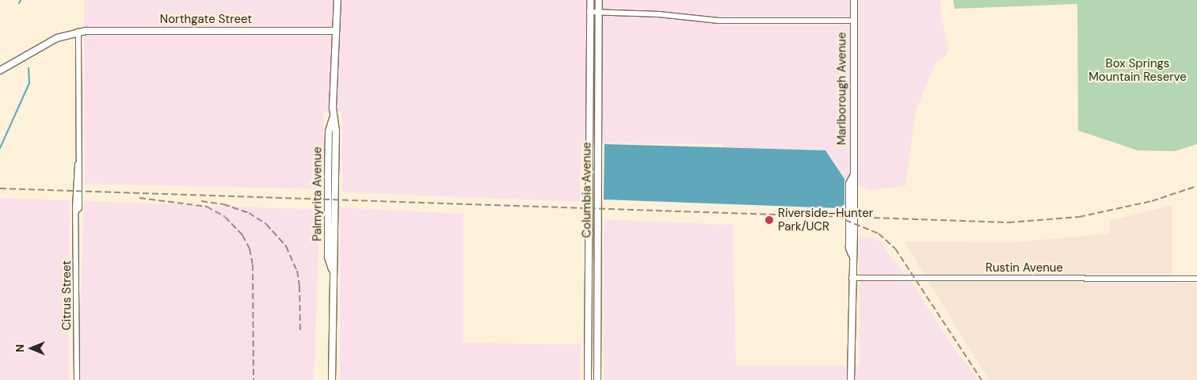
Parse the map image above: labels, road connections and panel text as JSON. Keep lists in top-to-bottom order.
{
  "streets": {
    "street": [
      "Northgate Street",
      "Marlborough Avenue",
      "Columbia Avenue",
      "Palmyrita Avenue",
      "Rustin Avenue",
      "Citrus Street"
    ]
  },
  "crossings": [
    ["Northgate Street", "Palmyrita Avenue"],
    ["Northgate Street", "Citrus Street"],
    ["Marlborough Avenue", "Rustin Avenue"]
  ],
  "parks": ["Box Springs Mountain Reserve"],
  "places": ["Riverside–Hunter Park/UCR"],
  "north": "left"
}
